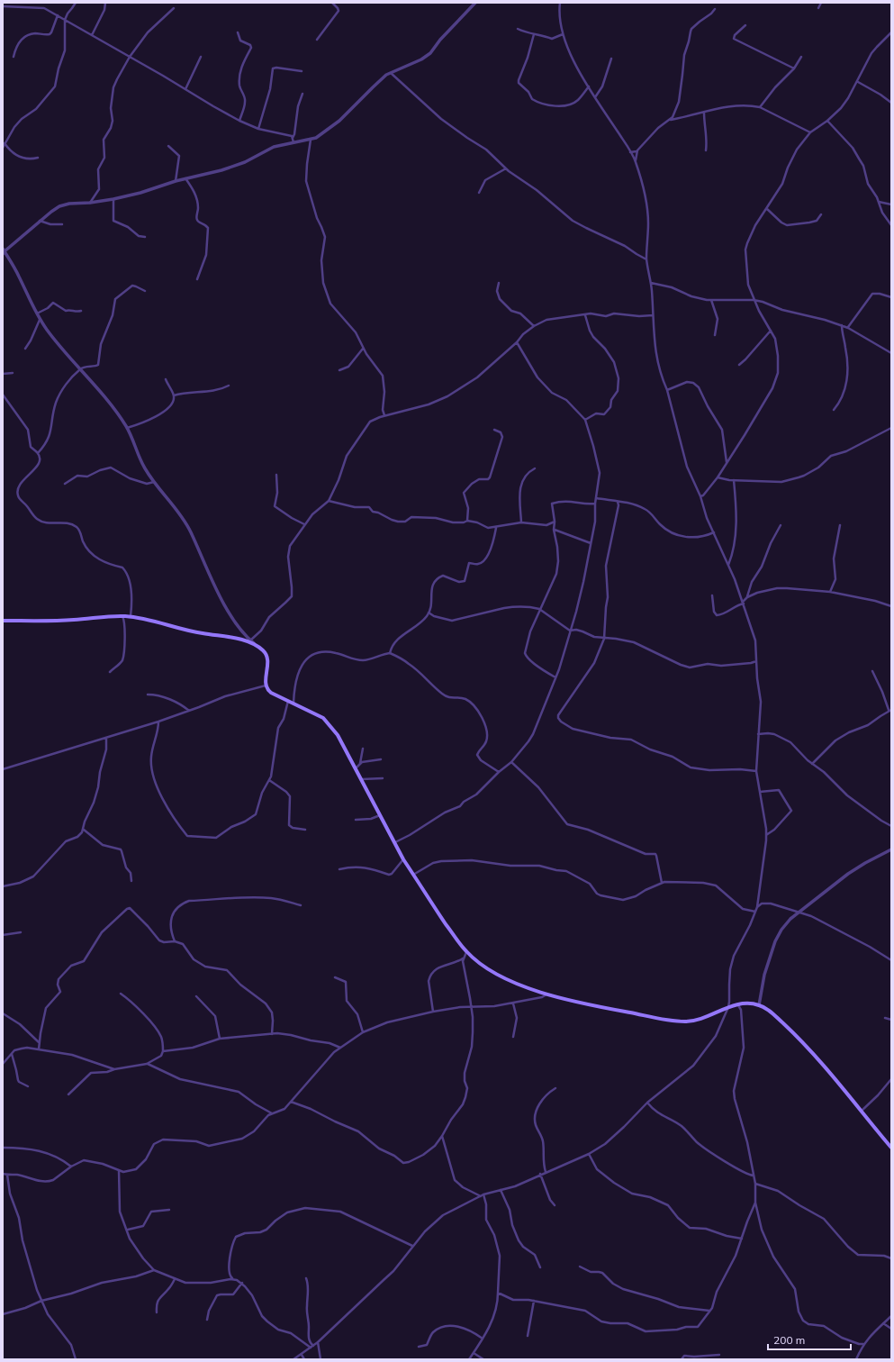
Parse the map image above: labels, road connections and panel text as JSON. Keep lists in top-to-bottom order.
{
  "scale_bar": "200 m"
}
